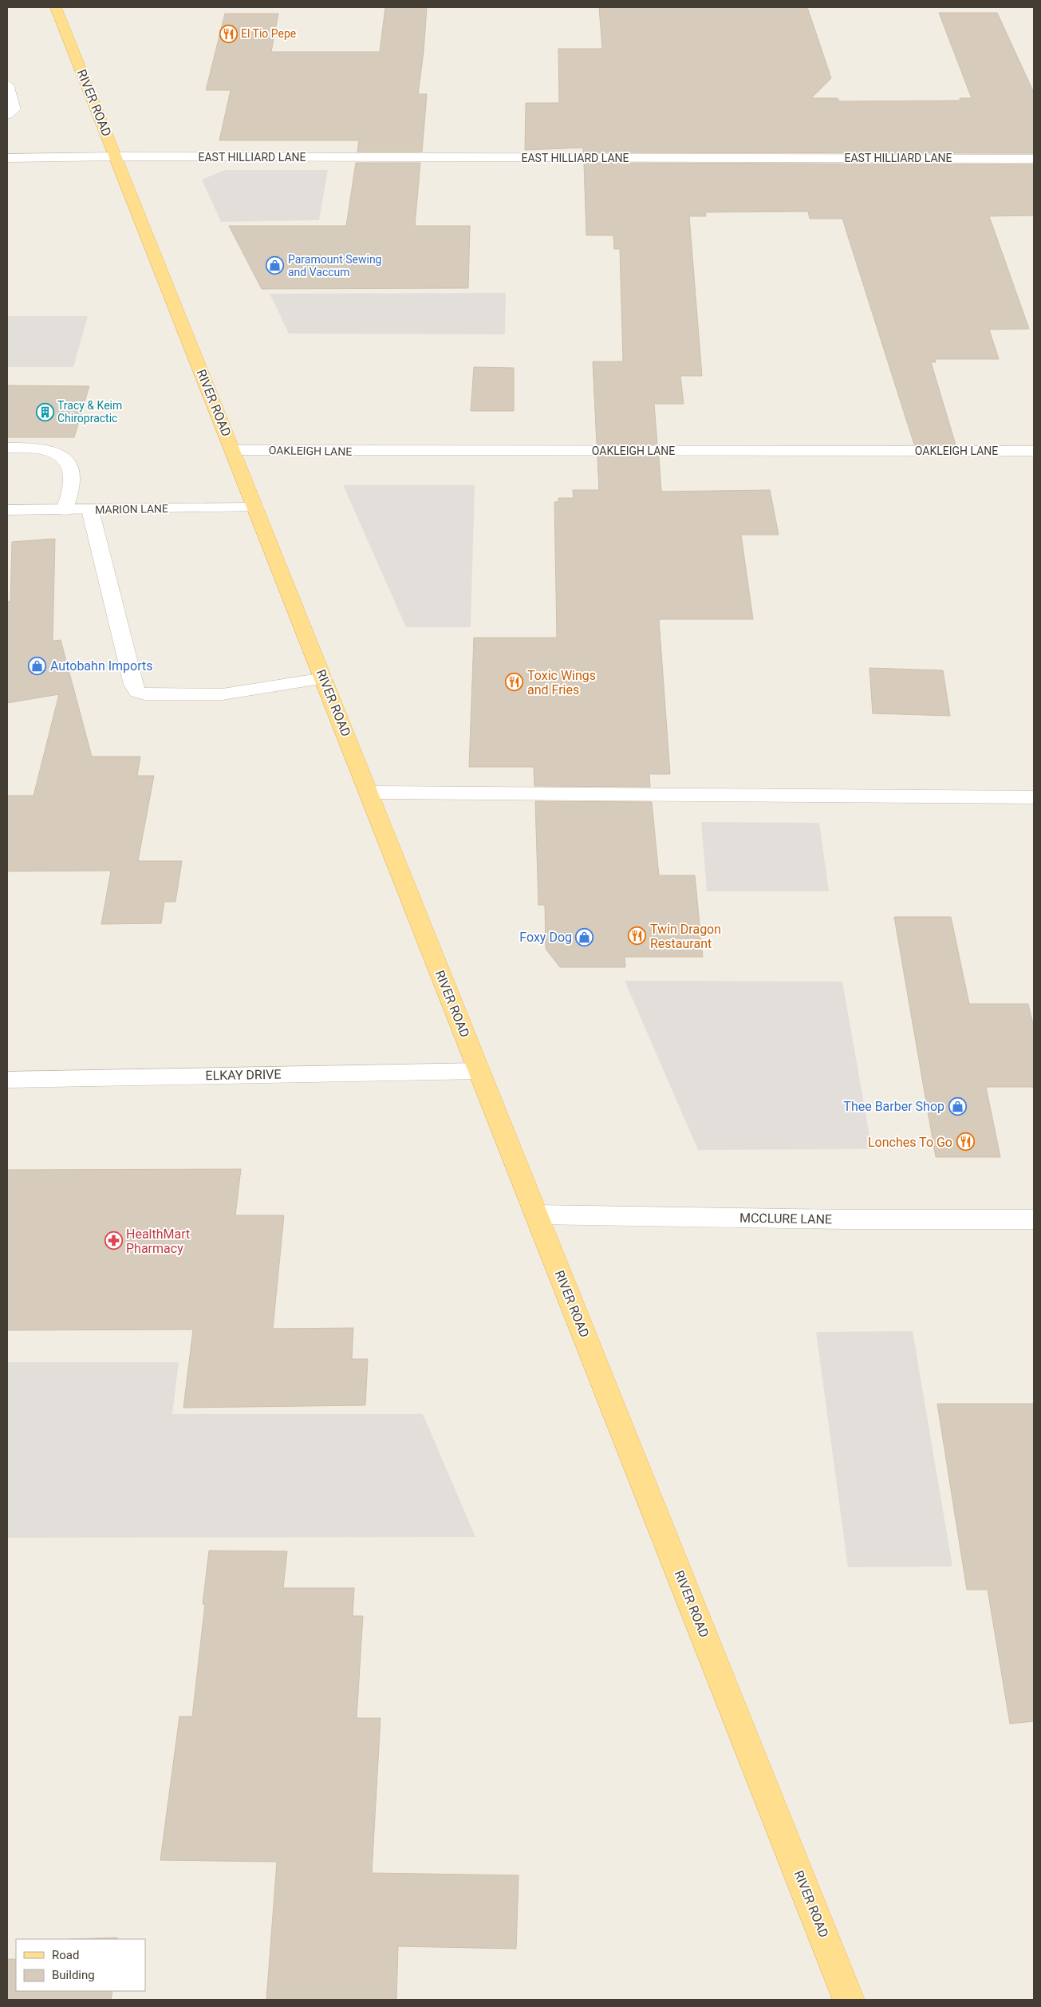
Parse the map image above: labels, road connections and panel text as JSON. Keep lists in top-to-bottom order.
{
  "streets": {
    "main road": ["RIVER ROAD"],
    "street": [
      "EAST HILLIARD LANE",
      "OAKLEIGH LANE",
      "MARION LANE",
      "ELKAY DRIVE",
      "MCCLURE LANE"
    ]
  },
  "crossings": [
    ["RIVER ROAD", "EAST HILLIARD LANE"],
    ["RIVER ROAD", "OAKLEIGH LANE"],
    ["RIVER ROAD", "MARION LANE"],
    ["RIVER ROAD", "ELKAY DRIVE"],
    ["RIVER ROAD", "MCCLURE LANE"]
  ],
  "places": {
    "restaurant": [
      "El Tio Pepe",
      "Toxic Wings and Fries",
      "Twin Dragon Restaurant",
      "Lonches To Go"
    ],
    "shop": [
      "Paramount Sewing and Vaccum",
      "Autobahn Imports",
      "Foxy Dog",
      "Thee Barber Shop"
    ],
    "building": ["Tracy & Keim Chiropractic"],
    "pharmacy": ["HealthMart Pharmacy"]
  },
  "legend": ["Road", "Building"]
}
